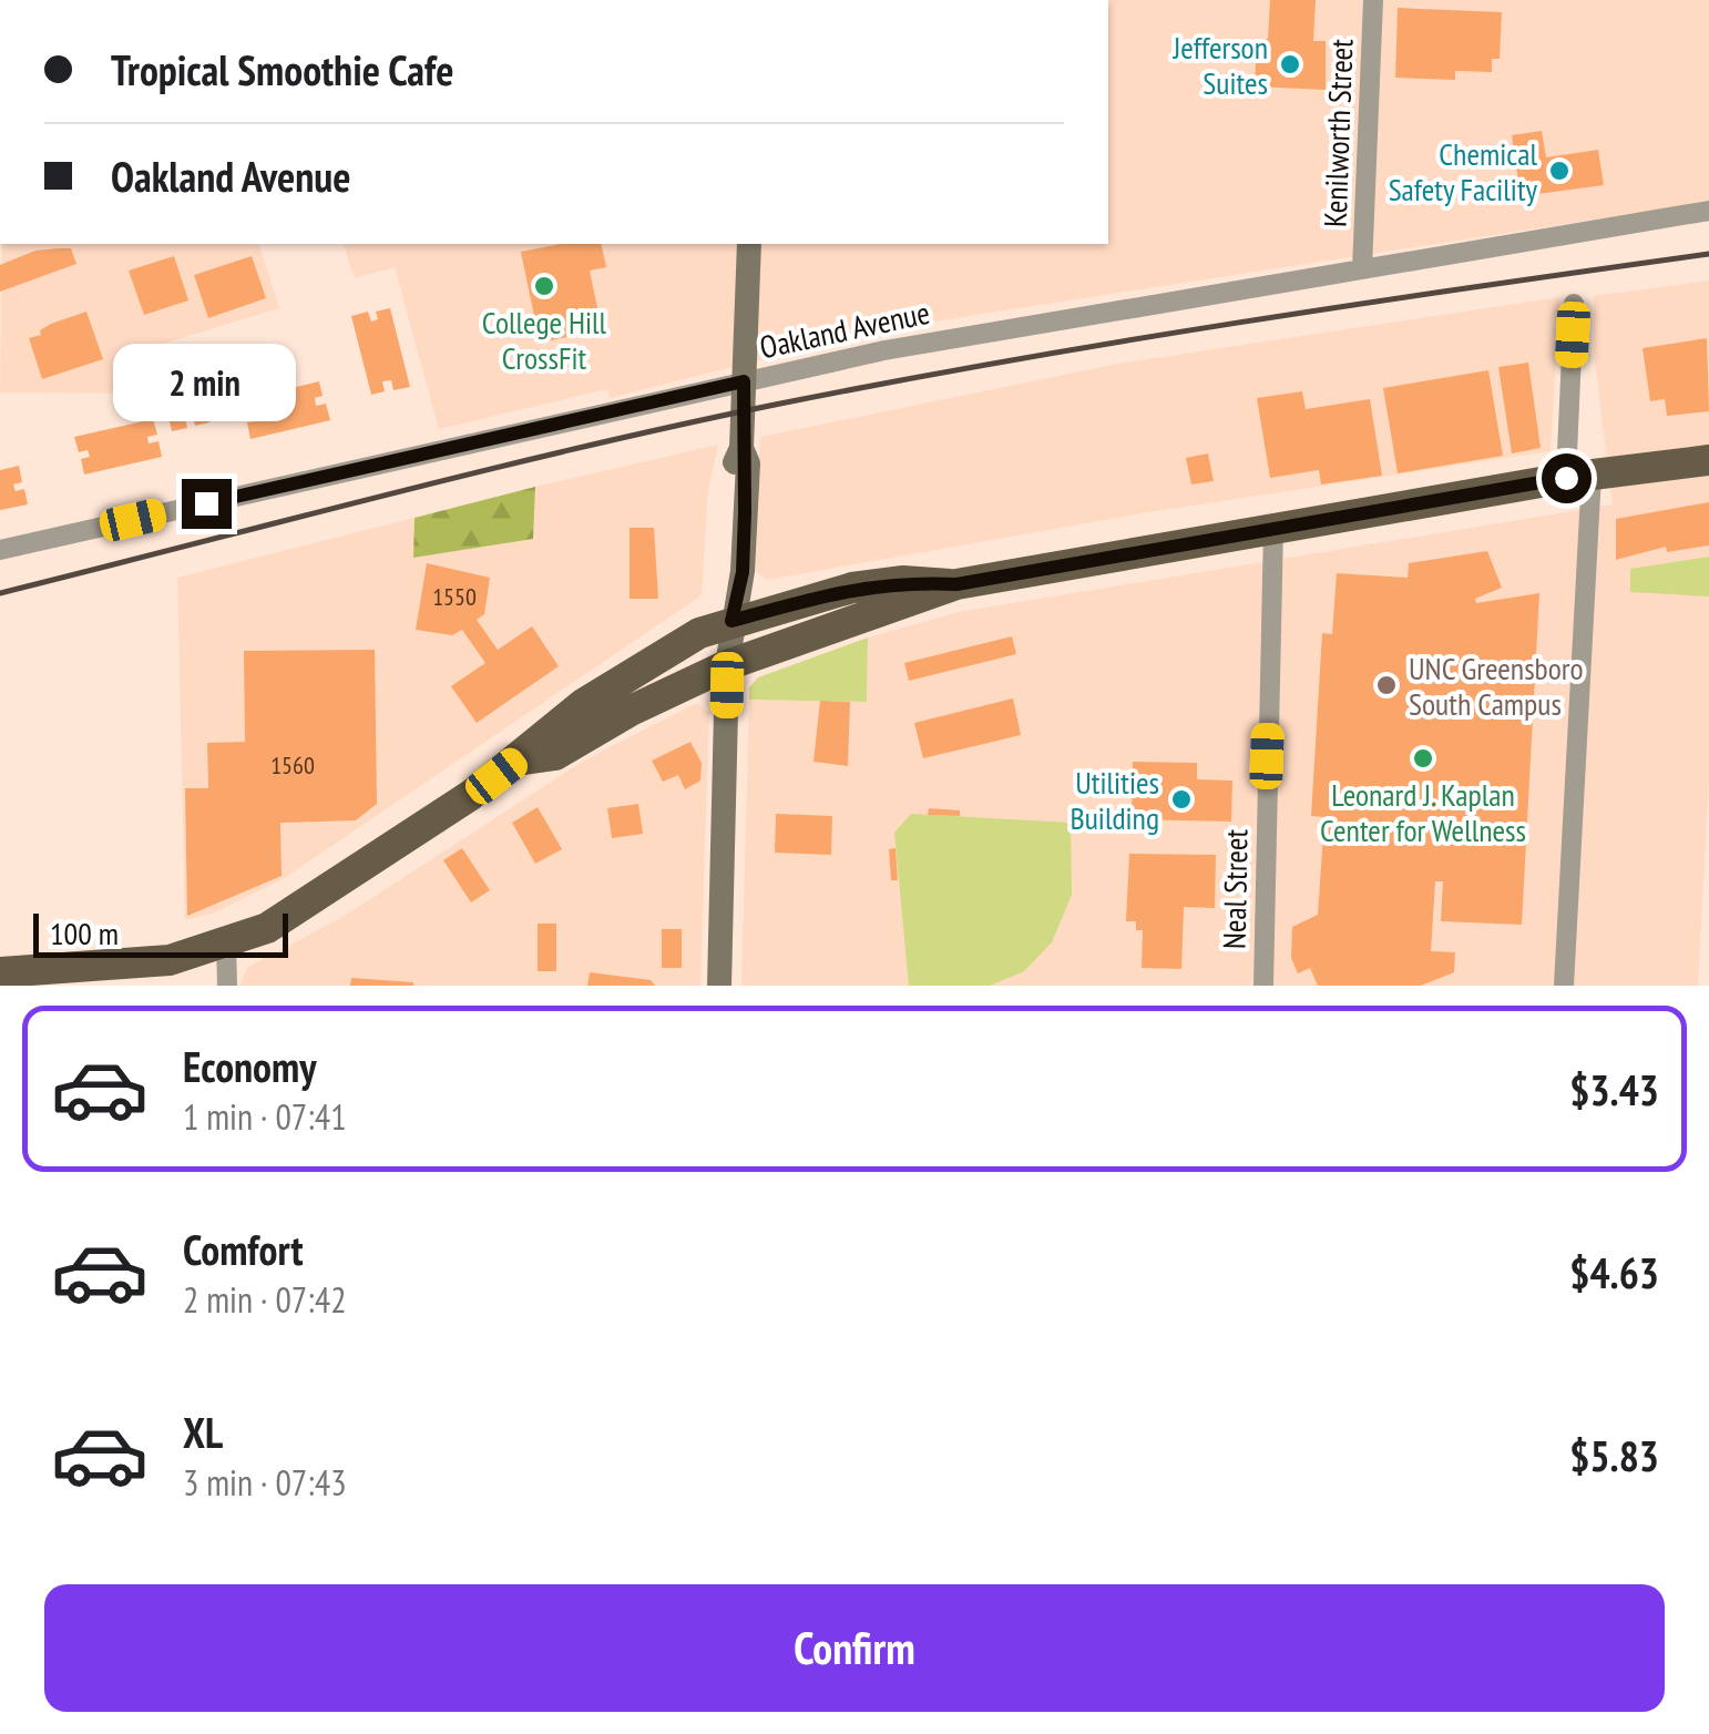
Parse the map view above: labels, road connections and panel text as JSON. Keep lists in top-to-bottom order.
{
  "streets": {
    "street": ["Kenilworth Street", "Oakland Avenue", "Neal Street"]
  },
  "crossings": [
    ["Kenilworth Street", "Oakland Avenue"]
  ],
  "places": [
    "Jefferson Suites",
    "Chemical Safety Facility",
    "College Hill CrossFit",
    "UNC Greensboro South Campus",
    "Leonard J. Kaplan Center for Wellness",
    "Utilities Building"
  ],
  "house_numbers": ["1550", "1560"],
  "scale_bar": "100 m",
  "page": {
    "banner": ["Tropical Smoothie Cafe", "Oakland Avenue"],
    "bubble": "2 min",
    "scale": "100 m",
    "list": [
      {
        "name": "Economy",
        "note": "1 min · 07:41",
        "value": "$3.43"
      },
      {
        "name": "Comfort",
        "note": "2 min · 07:42",
        "value": "$4.63"
      },
      {
        "name": "XL",
        "note": "3 min · 07:43",
        "value": "$5.83"
      }
    ],
    "buttons": "Confirm"
  }
}
